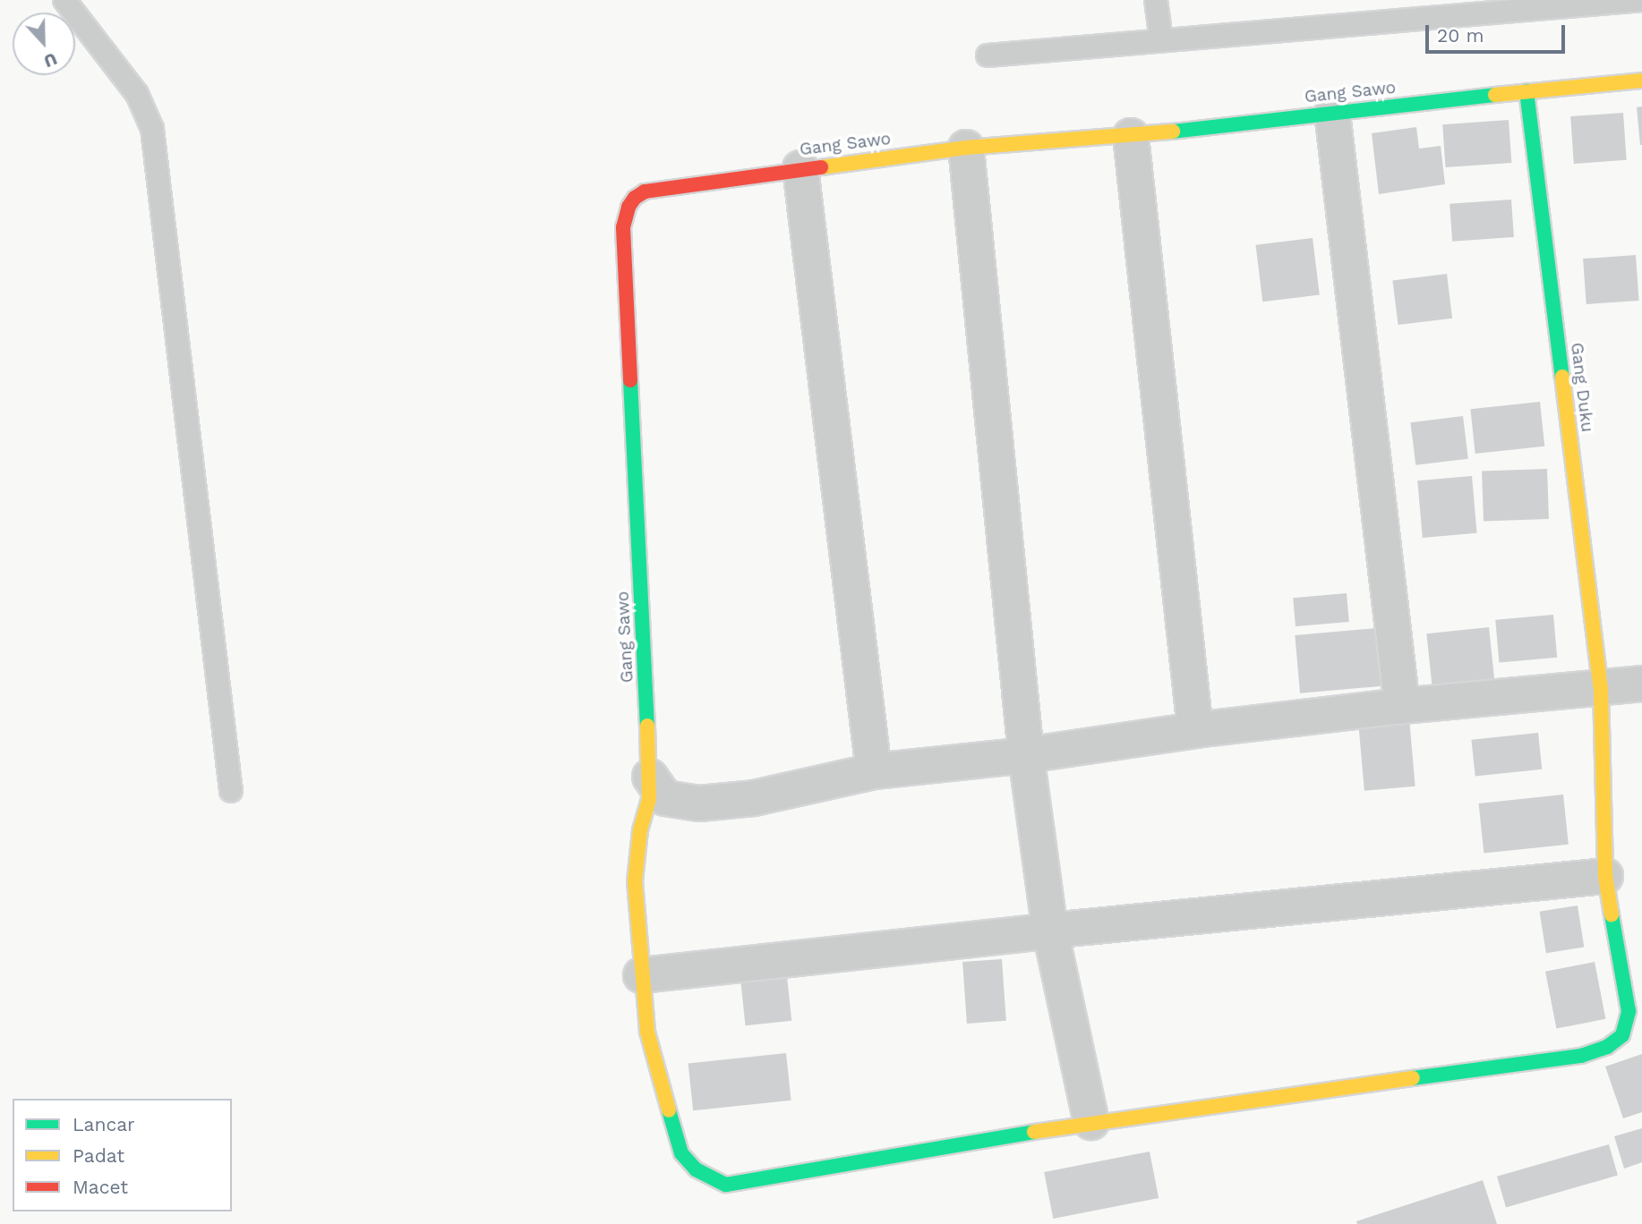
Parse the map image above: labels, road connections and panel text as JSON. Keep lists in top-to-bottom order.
{
  "streets": {
    "street": ["Gang Sawo", "Gang Duku"]
  },
  "crossings": [
    ["Gang Sawo", "Gang Duku"]
  ],
  "legend": ["Lancar", "Padat", "Macet"],
  "scale_bar": "20 m",
  "north": "bottom"
}
